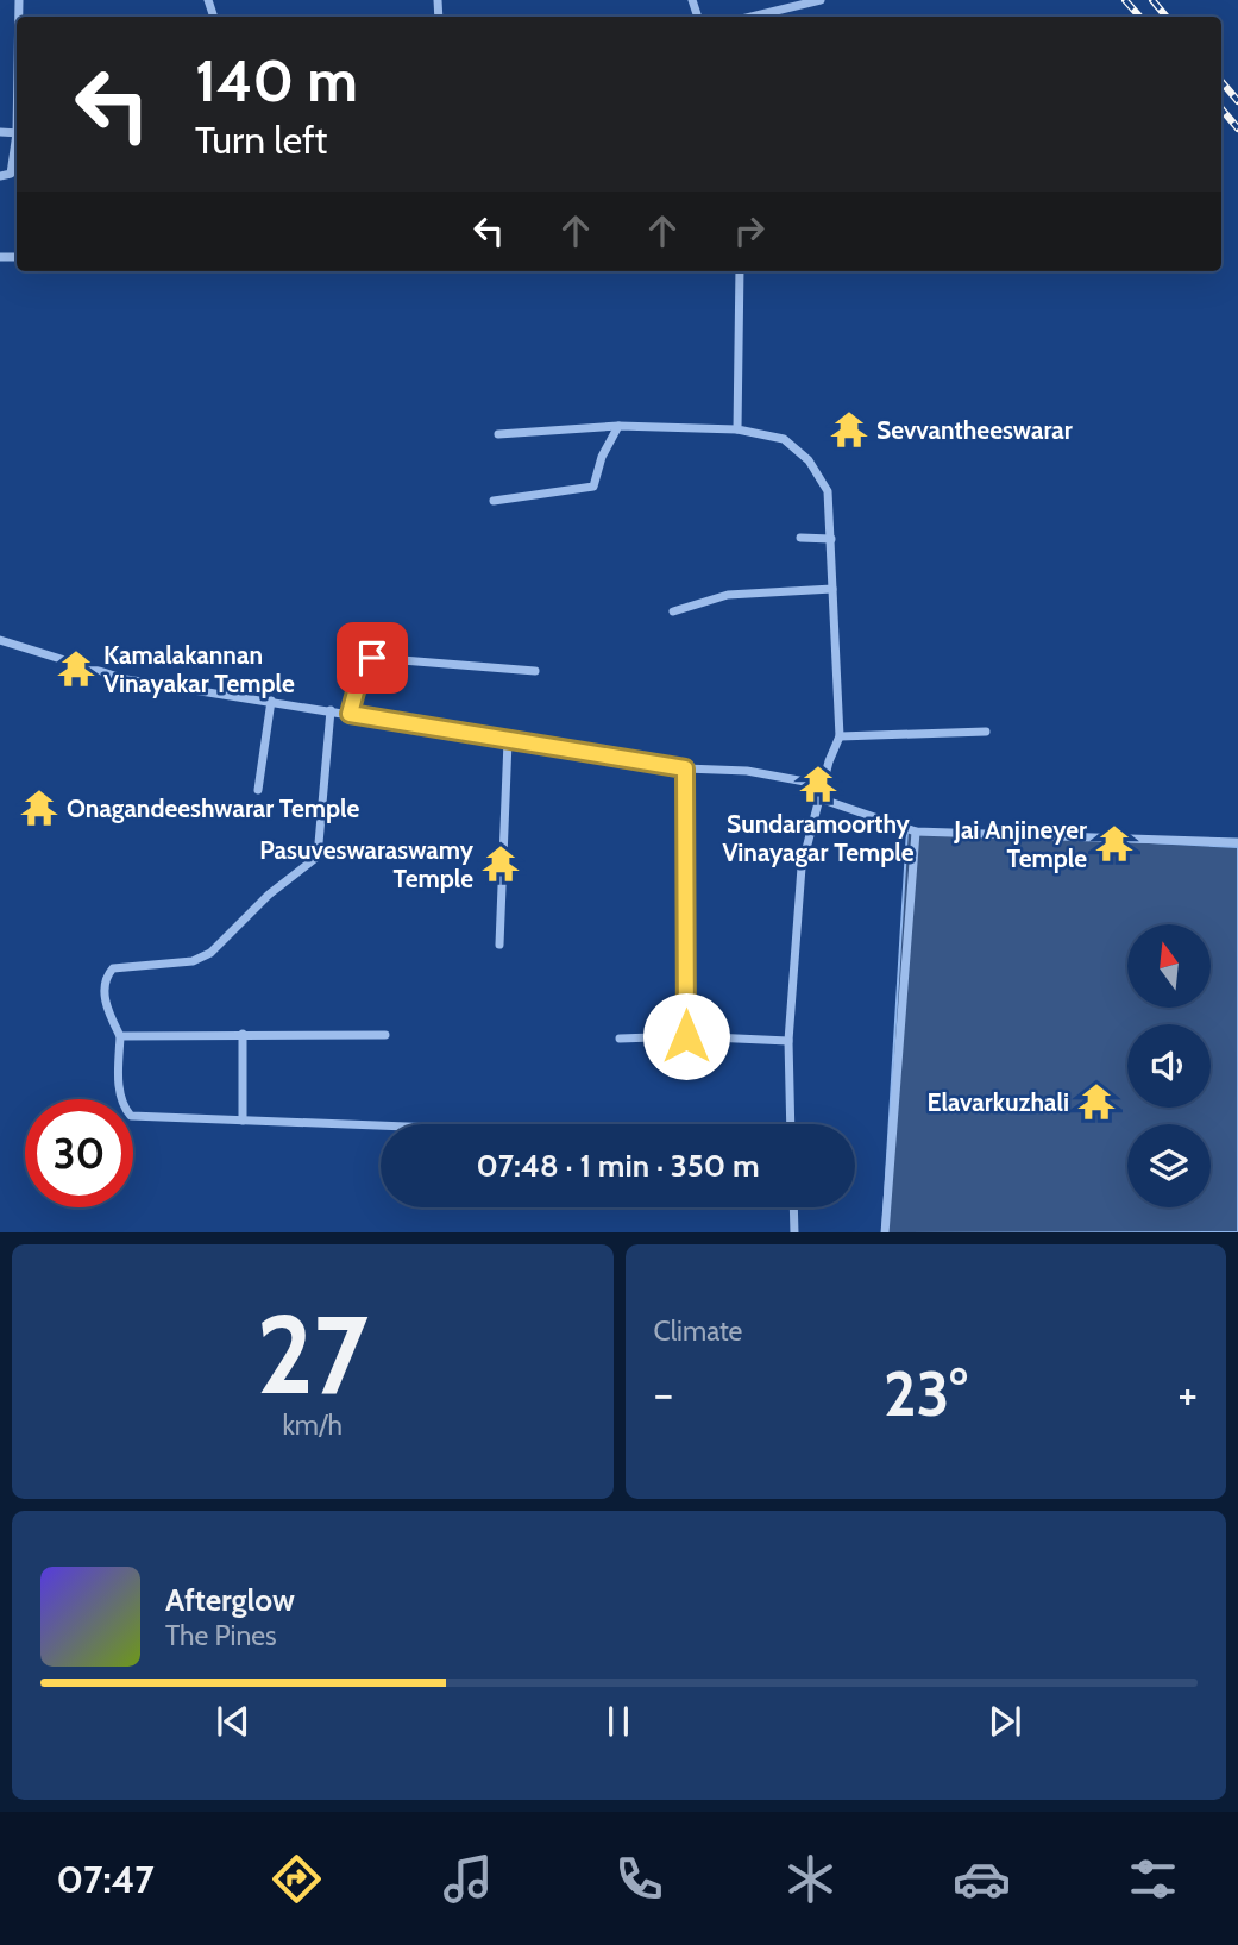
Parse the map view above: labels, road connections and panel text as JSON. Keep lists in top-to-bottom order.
{
  "places": {
    "temple": [
      "Sevvantheeswarar",
      "Kamalakannan Vinayakar Temple",
      "Sundaramoorthy Vinayagar Temple",
      "Onagandeeshwarar Temple",
      "Jai Anjineyer Temple",
      "Pasuveswaraswamy Temple",
      "Elavarkuzhali"
    ]
  },
  "north": "top",
  "page": {
    "turn": ["140 m", "Turn left"],
    "limit": "30",
    "trip": "07:48 · 1 min · 350 m",
    "tile": [
      ["27", "km/h"],
      "Climate"
    ],
    "heat": ["−", "23°", "+"],
    "song": ["Afterglow", "The Pines"],
    "tabs": "07:47"
  }
}
